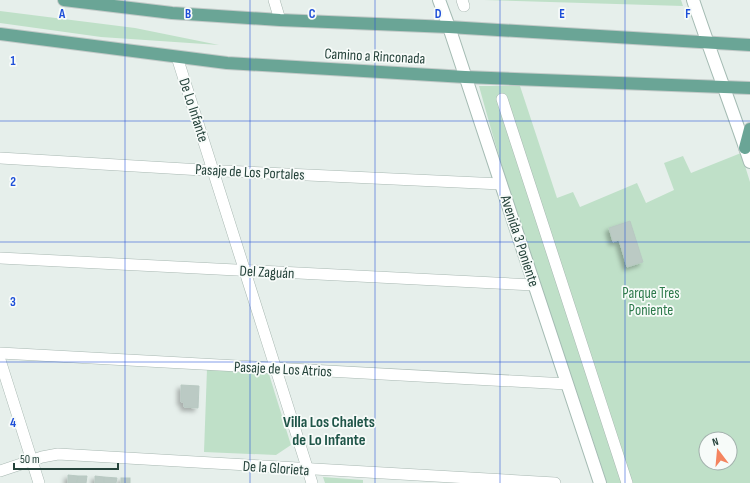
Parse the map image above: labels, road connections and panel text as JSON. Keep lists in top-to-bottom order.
{
  "streets": {
    "main road": ["Camino a Rinconada", "Avenida 3 Poniente"],
    "street": [
      "De Lo Infante",
      "Pasaje de Los Portales",
      "Del Zaguán",
      "Pasaje de Los Atrios",
      "De la Glorieta"
    ]
  },
  "crossings": [
    ["Camino a Rinconada", "De Lo Infante"],
    ["Camino a Rinconada", "Avenida 3 Poniente"],
    ["De Lo Infante", "Pasaje de Los Portales"],
    ["De Lo Infante", "Del Zaguán"],
    ["De Lo Infante", "Pasaje de Los Atrios"],
    ["De Lo Infante", "De la Glorieta"],
    ["Pasaje de Los Portales", "Avenida 3 Poniente"],
    ["Avenida 3 Poniente", "Del Zaguán"],
    ["Avenida 3 Poniente", "Pasaje de Los Atrios"]
  ],
  "districts": ["Villa Los Chalets de Lo Infante"],
  "parks": ["Parque Tres Poniente"],
  "scale_bar": "50 m",
  "north": "top",
  "grid": {
    "columns": [
      "A",
      "B",
      "C",
      "D",
      "E",
      "F"
    ],
    "rows": [
      "1",
      "2",
      "3",
      "4"
    ]
  }
}
